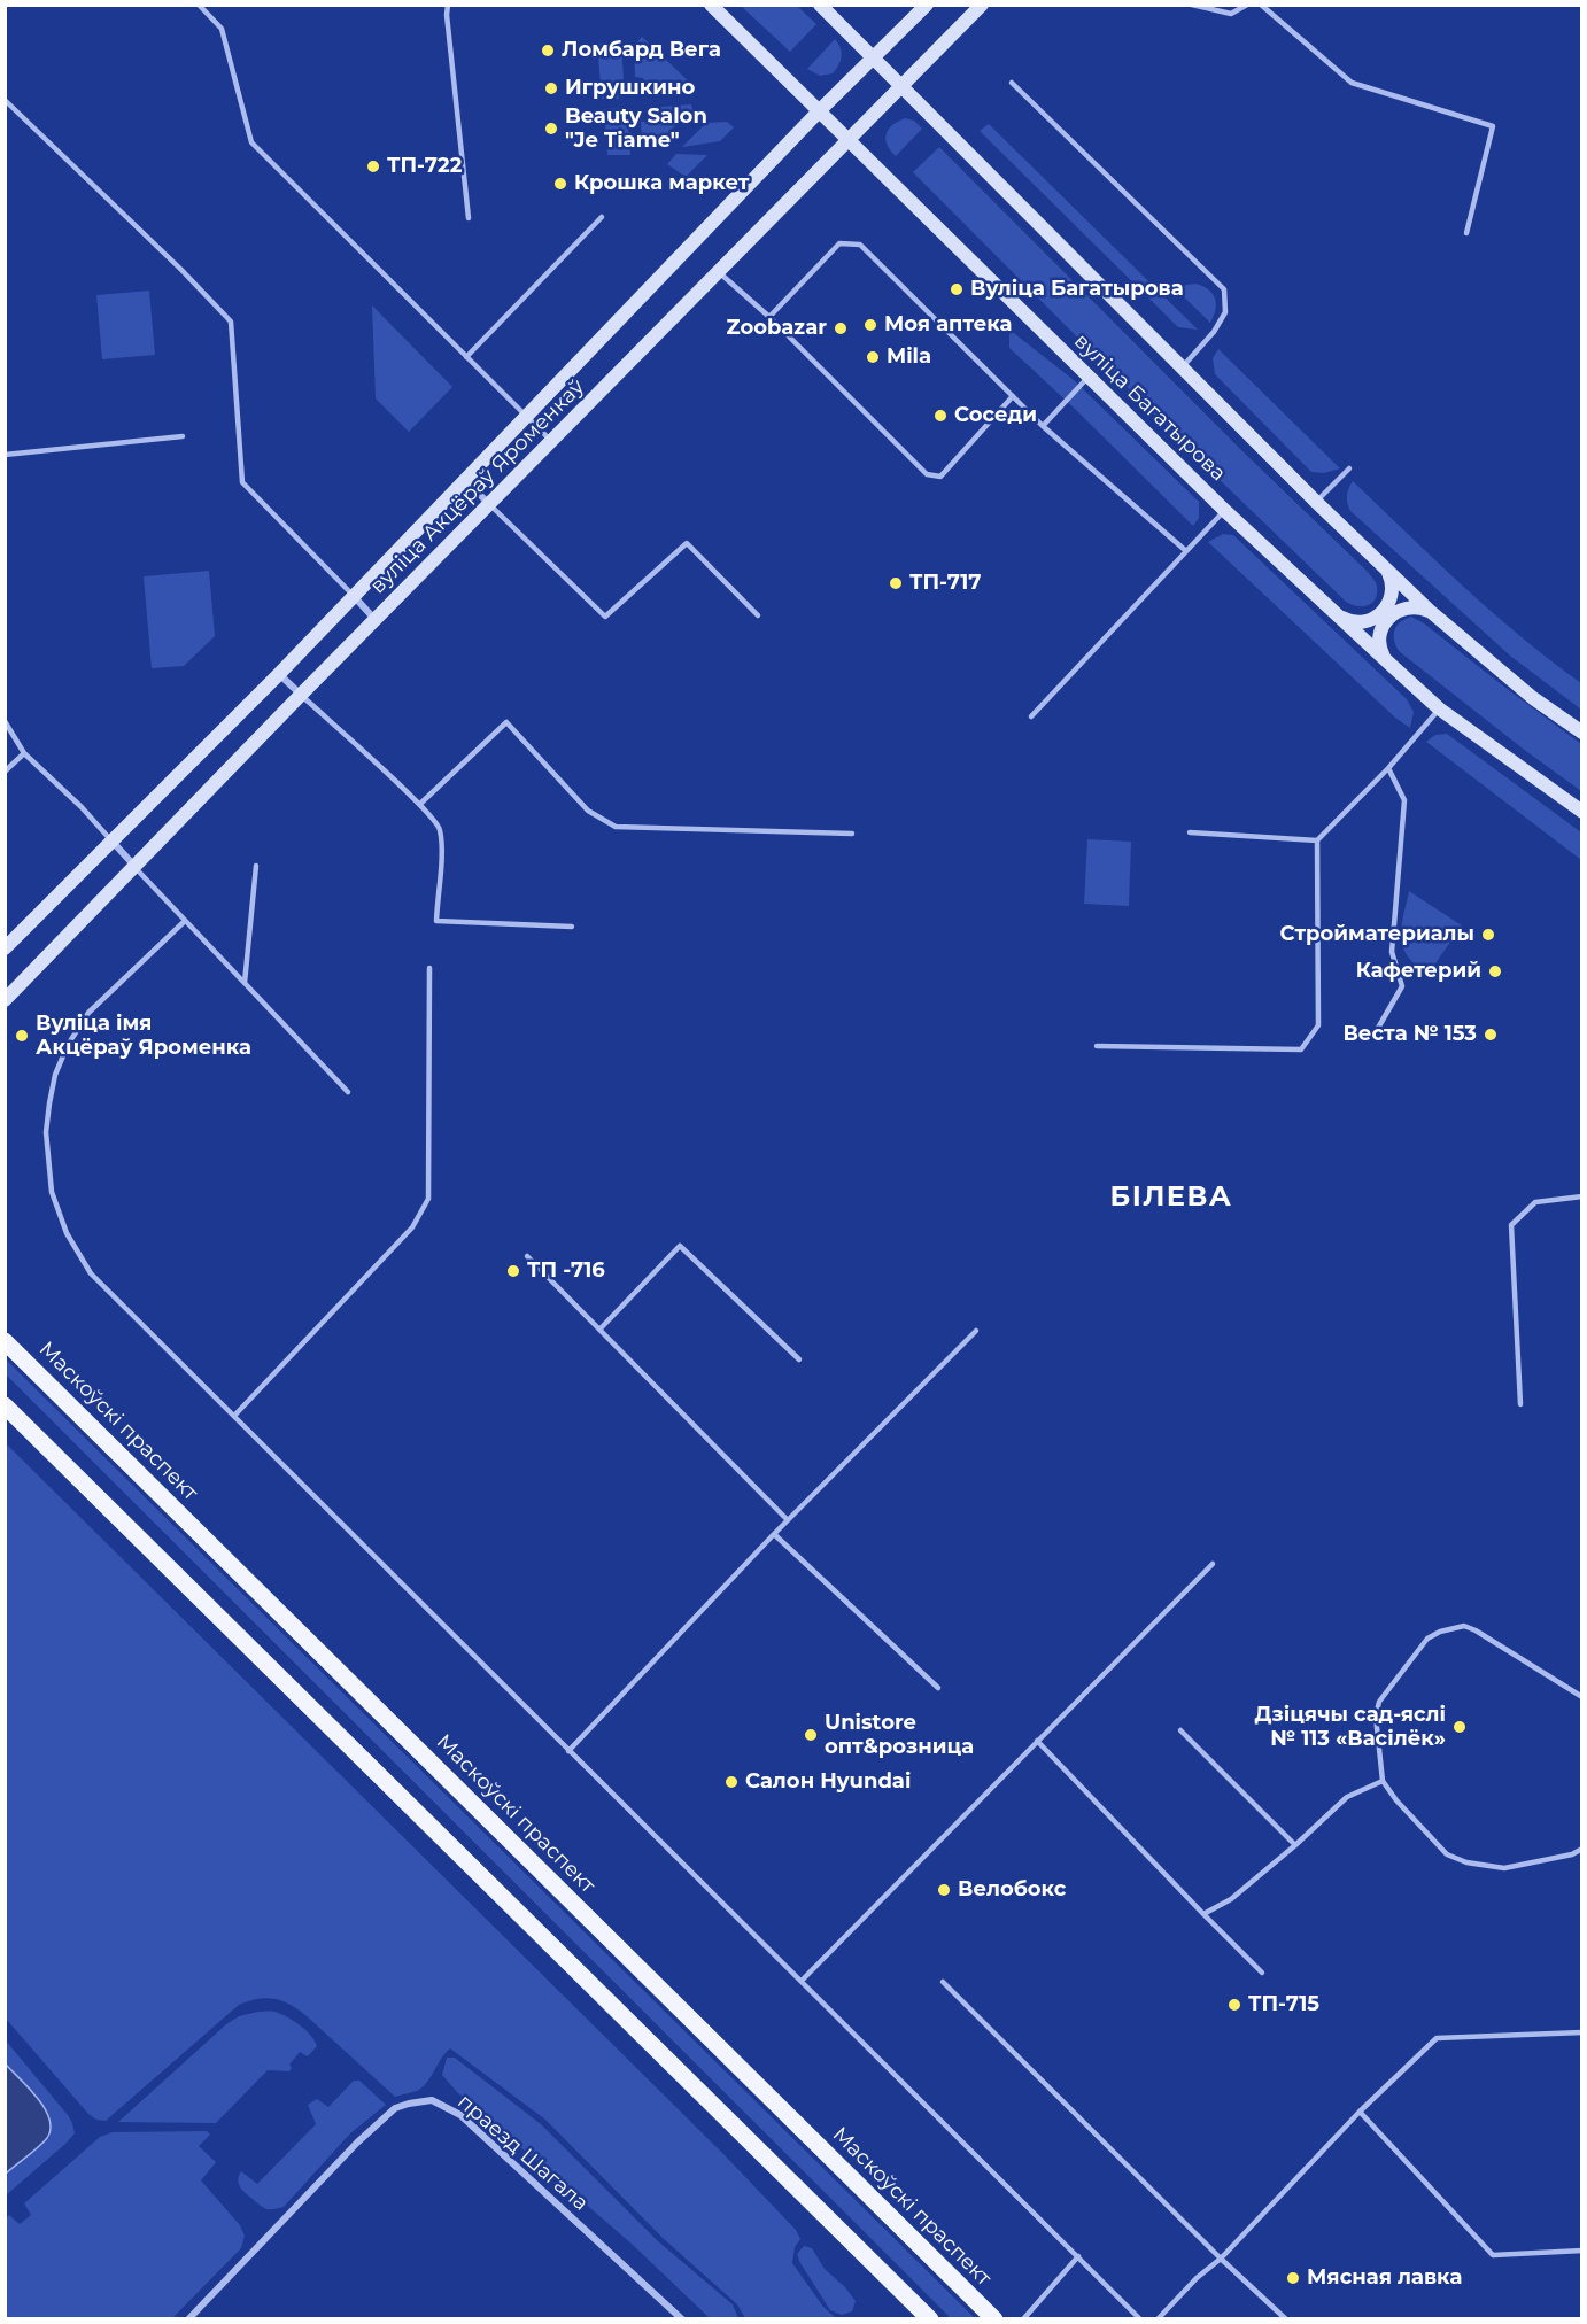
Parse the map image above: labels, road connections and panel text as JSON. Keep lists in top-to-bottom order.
{
  "streets": {
    "main road": ["Маскоўскі праспект"],
    "street": ["вуліца Багатырова", "вуліца Акцёраў Яроменкаў", "праезд Шагала"]
  },
  "crossings": [
    ["вуліца Багатырова", "вуліца Акцёраў Яроменкаў"]
  ],
  "districts": ["БІЛЕВА"],
  "places": [
    "Ломбард Вега",
    "Игрушкино",
    "Beauty Salon \"Je Tiame\"",
    "ТП-722",
    "Крошка маркет",
    "Вуліца Багатырова",
    "Моя аптека",
    "Zoobazar",
    "Mila",
    "Соседи",
    "ТП-717",
    "Стройматериалы",
    "Кафетерий",
    "Веста № 153",
    "Вуліца імя Акцёраў Яроменка",
    "ТП -716",
    "Дзіцячы сад-яслі № 113 «Васілёк»",
    "Unistore опт&розница",
    "Салон Hyundai",
    "Велобокс",
    "ТП-715",
    "Мясная лавка"
  ]
}
